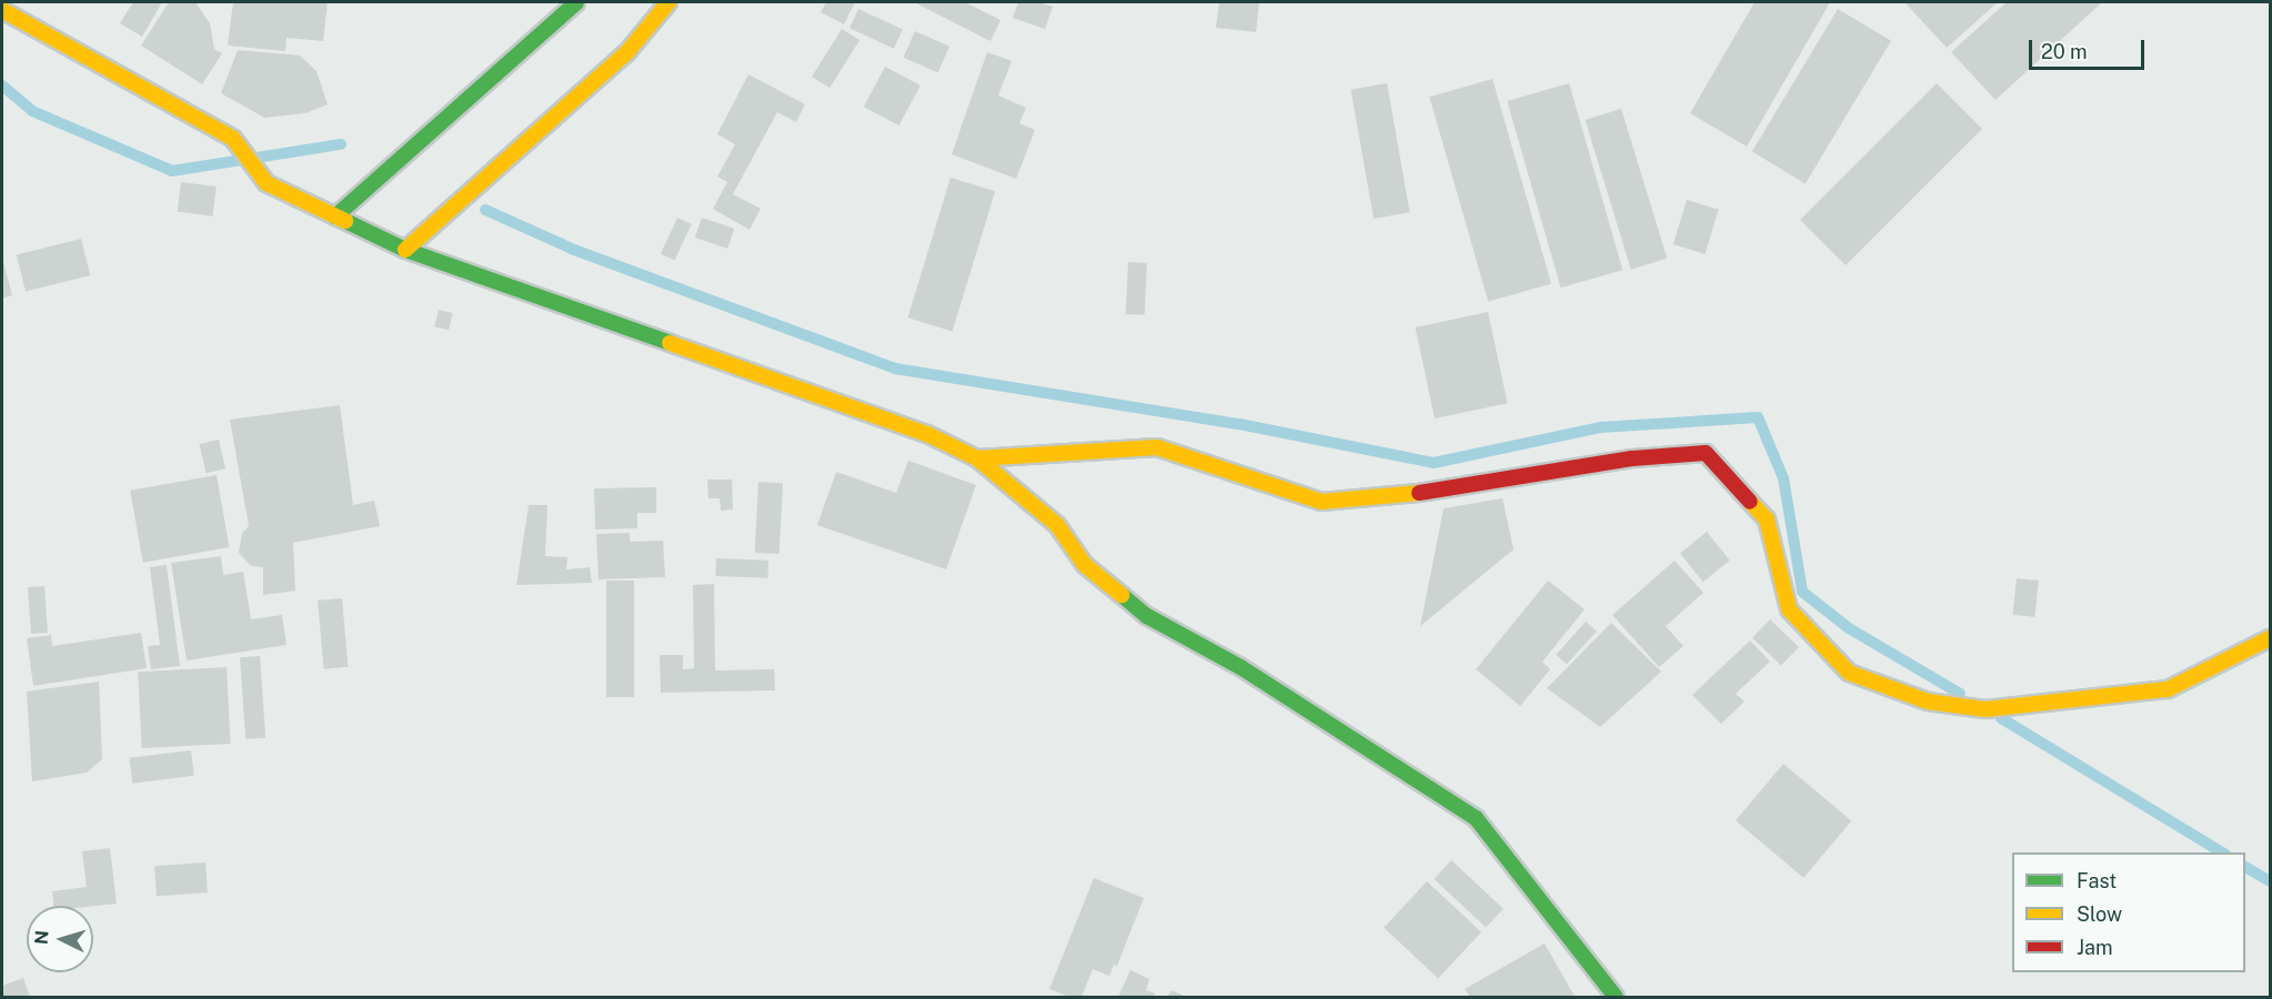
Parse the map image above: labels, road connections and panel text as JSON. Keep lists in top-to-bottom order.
{
  "legend": ["Fast", "Slow", "Jam"],
  "scale_bar": "20 m",
  "north": "left"
}
